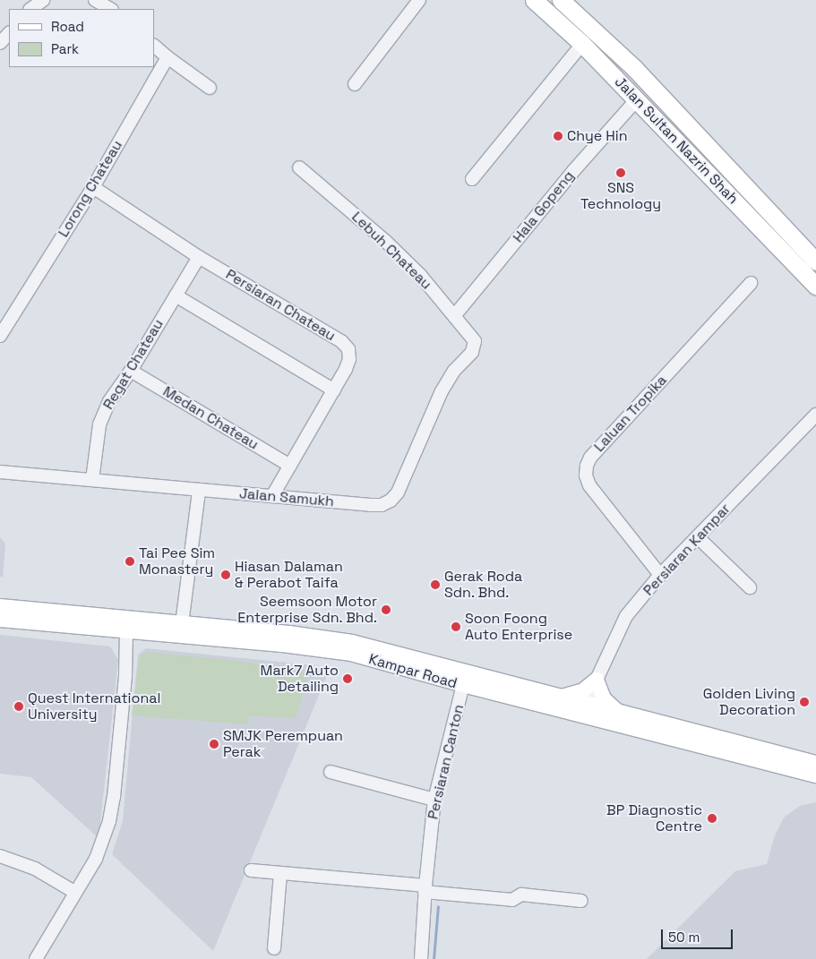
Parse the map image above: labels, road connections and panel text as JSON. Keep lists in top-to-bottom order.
{
  "streets": {
    "highway": ["Jalan Sultan Nazrin Shah"],
    "main road": ["Kampar Road"],
    "street": [
      "Lorong Chateau",
      "Hala Gopeng",
      "Lebuh Chateau",
      "Persiaran Chateau",
      "Regat Chateau",
      "Laluan Tropika",
      "Medan Chateau",
      "Jalan Samukh",
      "Persiaran Kampar",
      "Persiaran Canton"
    ]
  },
  "crossings": [
    ["Jalan Sultan Nazrin Shah", "Hala Gopeng"],
    ["Lorong Chateau", "Persiaran Chateau"],
    ["Hala Gopeng", "Lebuh Chateau"],
    ["Lebuh Chateau", "Jalan Samukh"],
    ["Persiaran Chateau", "Regat Chateau"],
    ["Persiaran Chateau", "Medan Chateau"],
    ["Persiaran Chateau", "Jalan Samukh"],
    ["Regat Chateau", "Medan Chateau"],
    ["Regat Chateau", "Jalan Samukh"],
    ["Laluan Tropika", "Persiaran Kampar"],
    ["Persiaran Kampar", "Kampar Road"],
    ["Kampar Road", "Persiaran Canton"]
  ],
  "places": [
    "Chye Hin",
    "SNS Technology",
    "Tai Pee Sim Monastery",
    "Hiasan Dalaman & Perabot Taifa",
    "Gerak Roda Sdn. Bhd.",
    "Seemsoon Motor Enterprise Sdn. Bhd.",
    "Soon Foong Auto Enterprise",
    "Mark7 Auto Detailing",
    "Golden Living Decoration",
    "Quest International University",
    "SMJK Perempuan Perak",
    "BP Diagnostic Centre"
  ],
  "legend": ["Road", "Park"],
  "scale_bar": "50 m"
}
